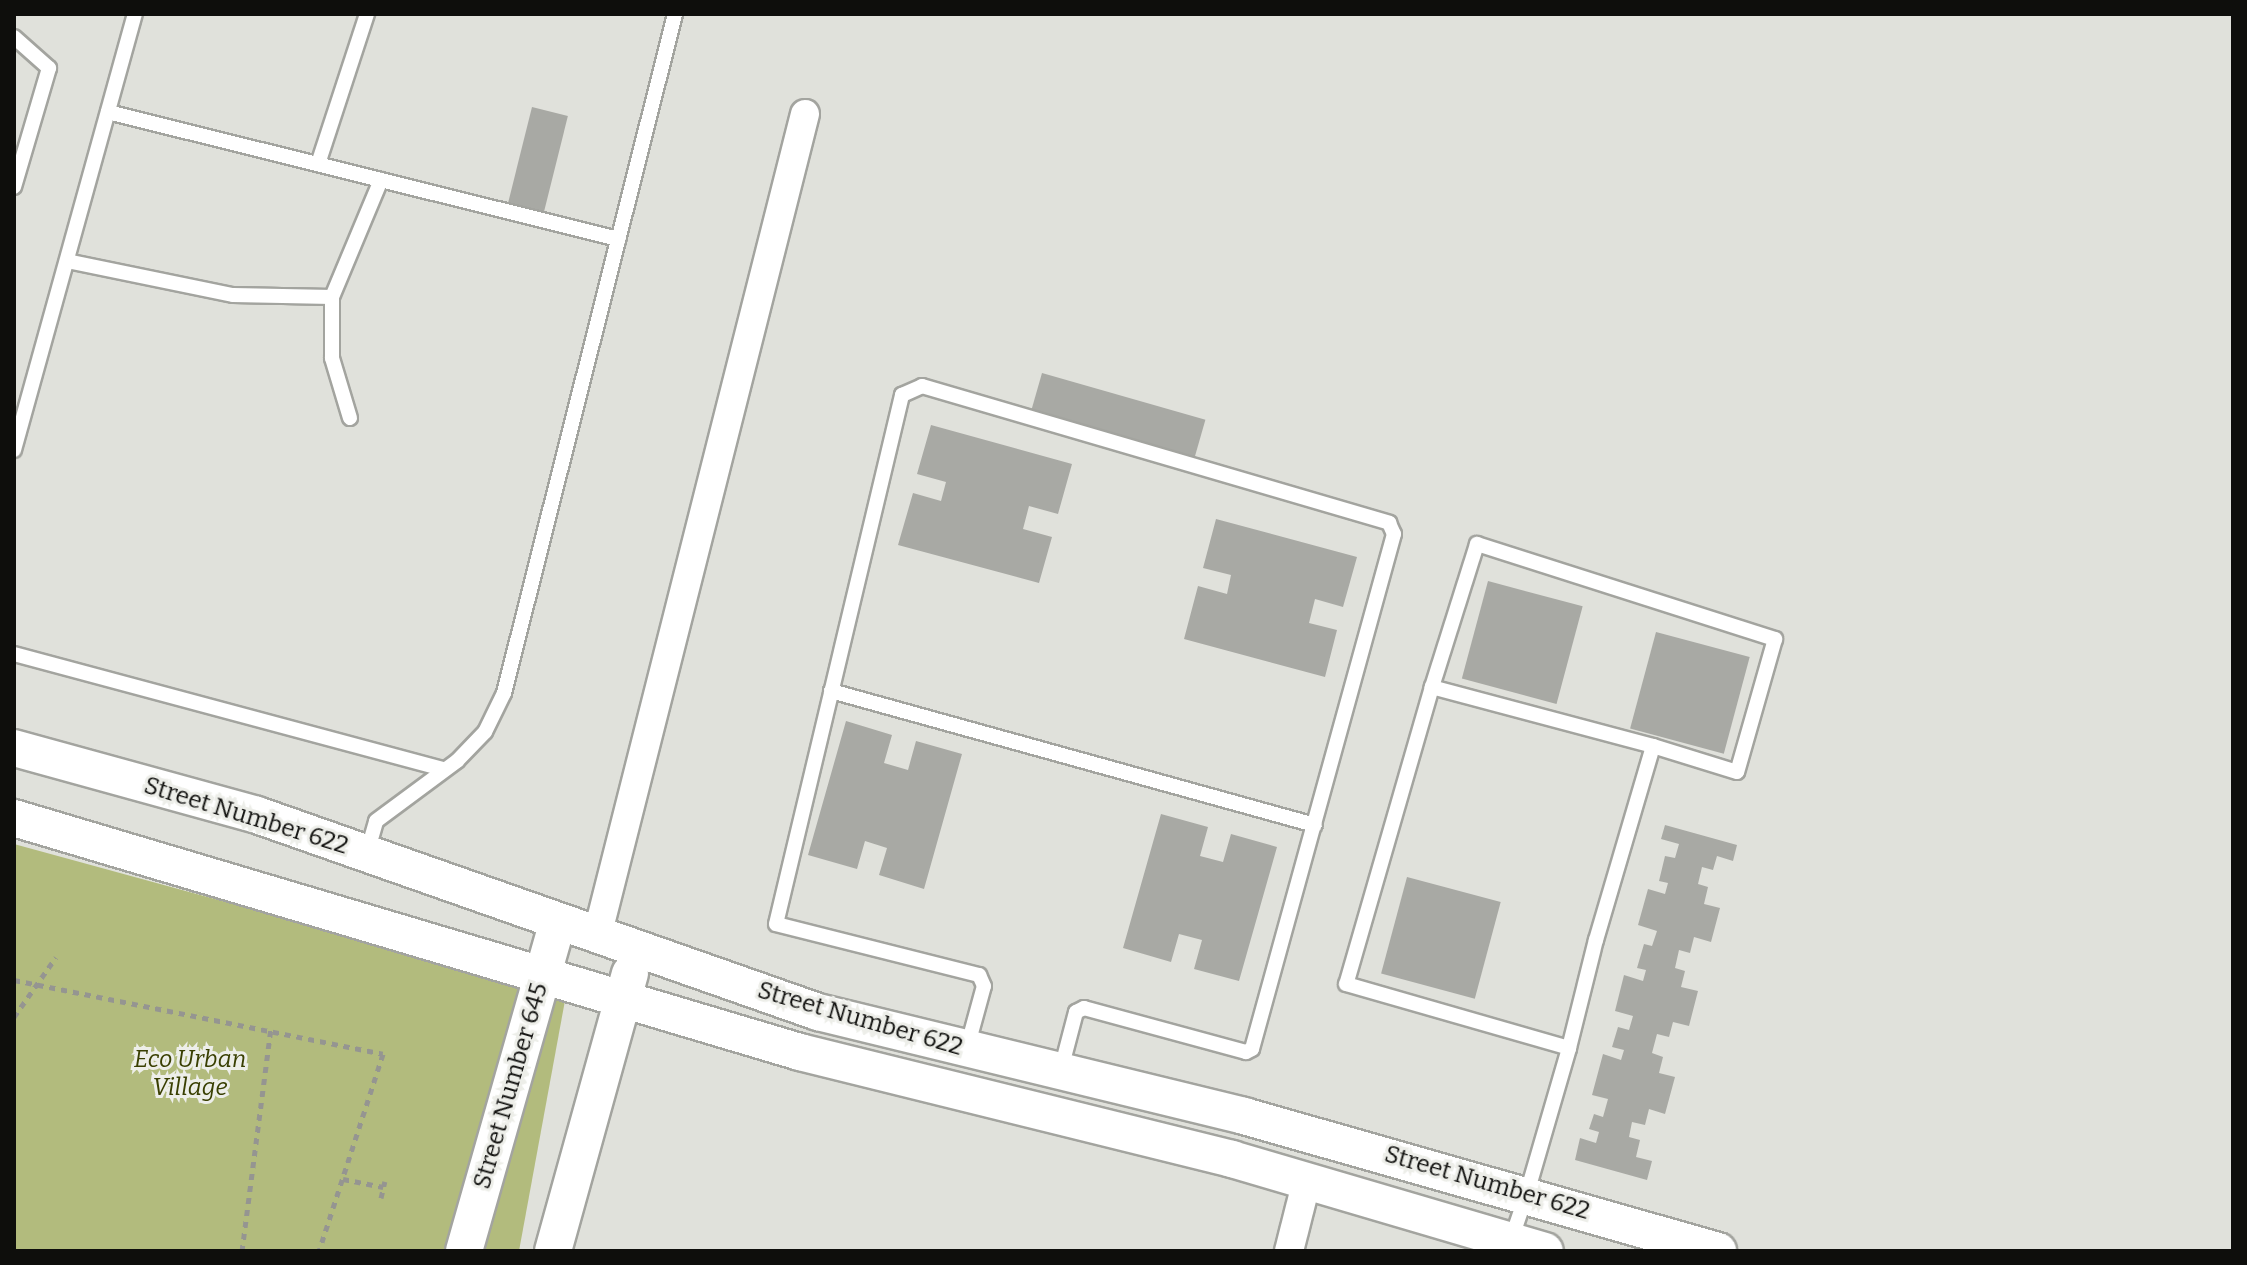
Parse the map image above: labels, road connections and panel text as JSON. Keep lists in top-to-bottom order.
{
  "streets": {
    "street": ["Street Number 622", "Street Number 645"]
  },
  "crossings": [
    ["Street Number 622", "Street Number 645"]
  ],
  "parks": ["Eco Urban Village"]
}
